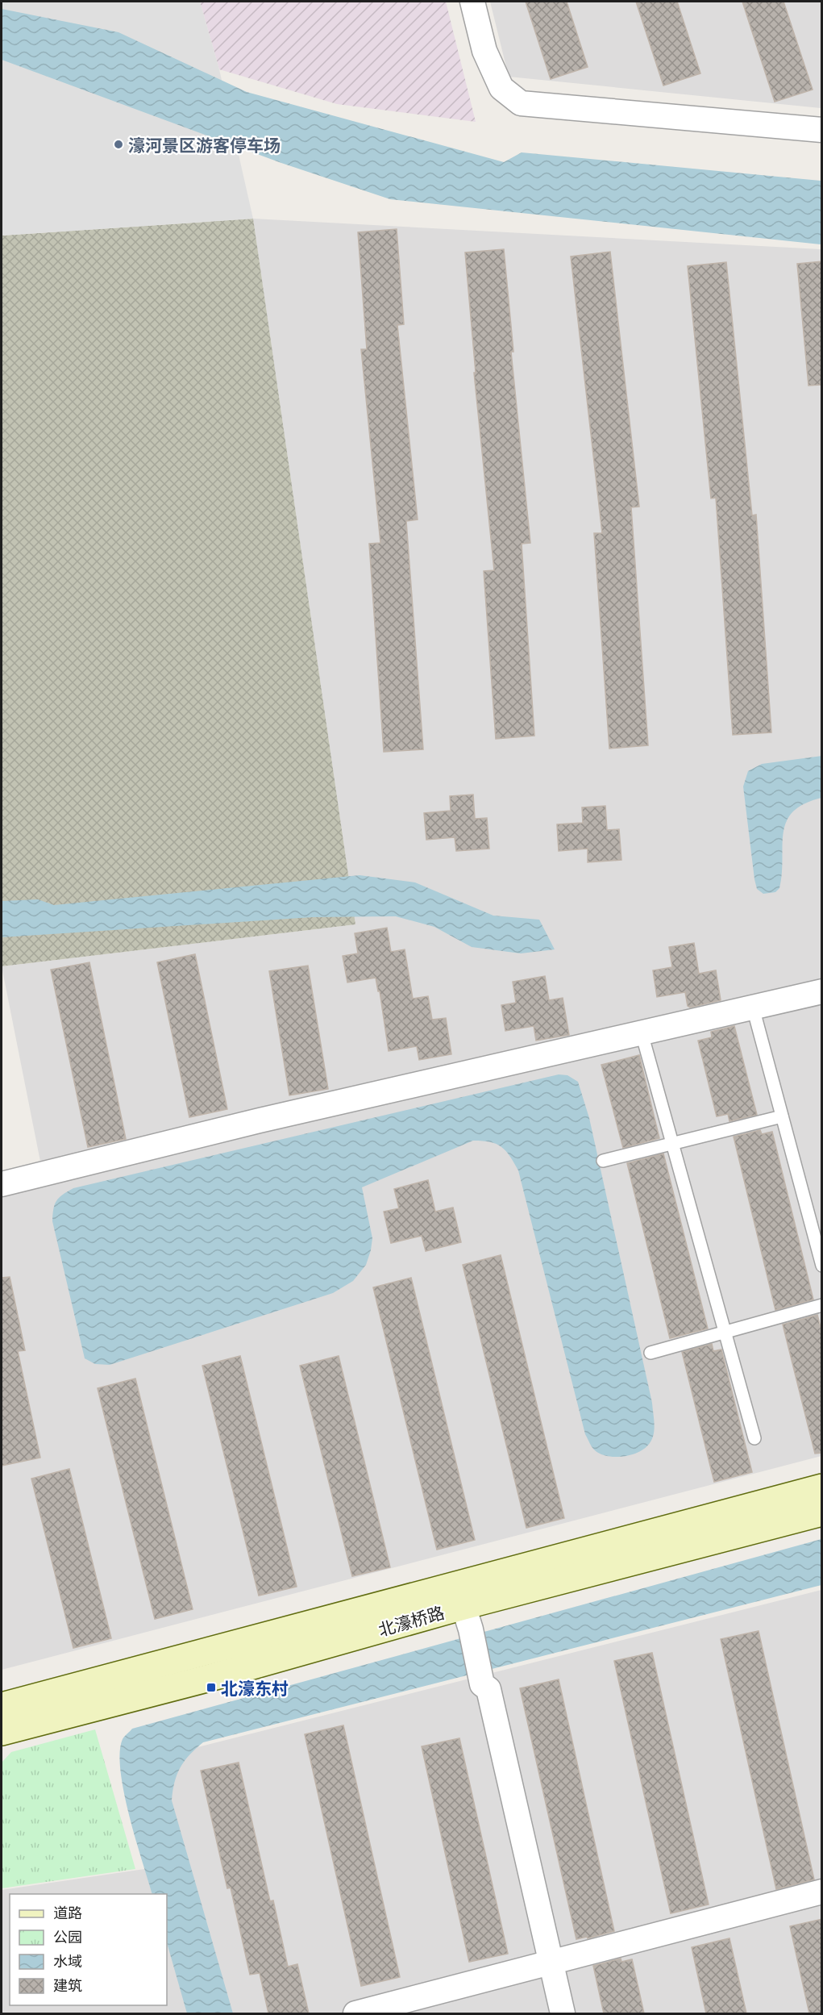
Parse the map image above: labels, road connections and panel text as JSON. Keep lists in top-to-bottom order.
{
  "streets": {
    "main road": ["北濠桥路"]
  },
  "places": {
    "other": ["濠河景区游客停车场"],
    "transit": ["北濠东村"]
  },
  "legend": [
    "道路",
    "公园",
    "水域",
    "建筑"
  ]
}
